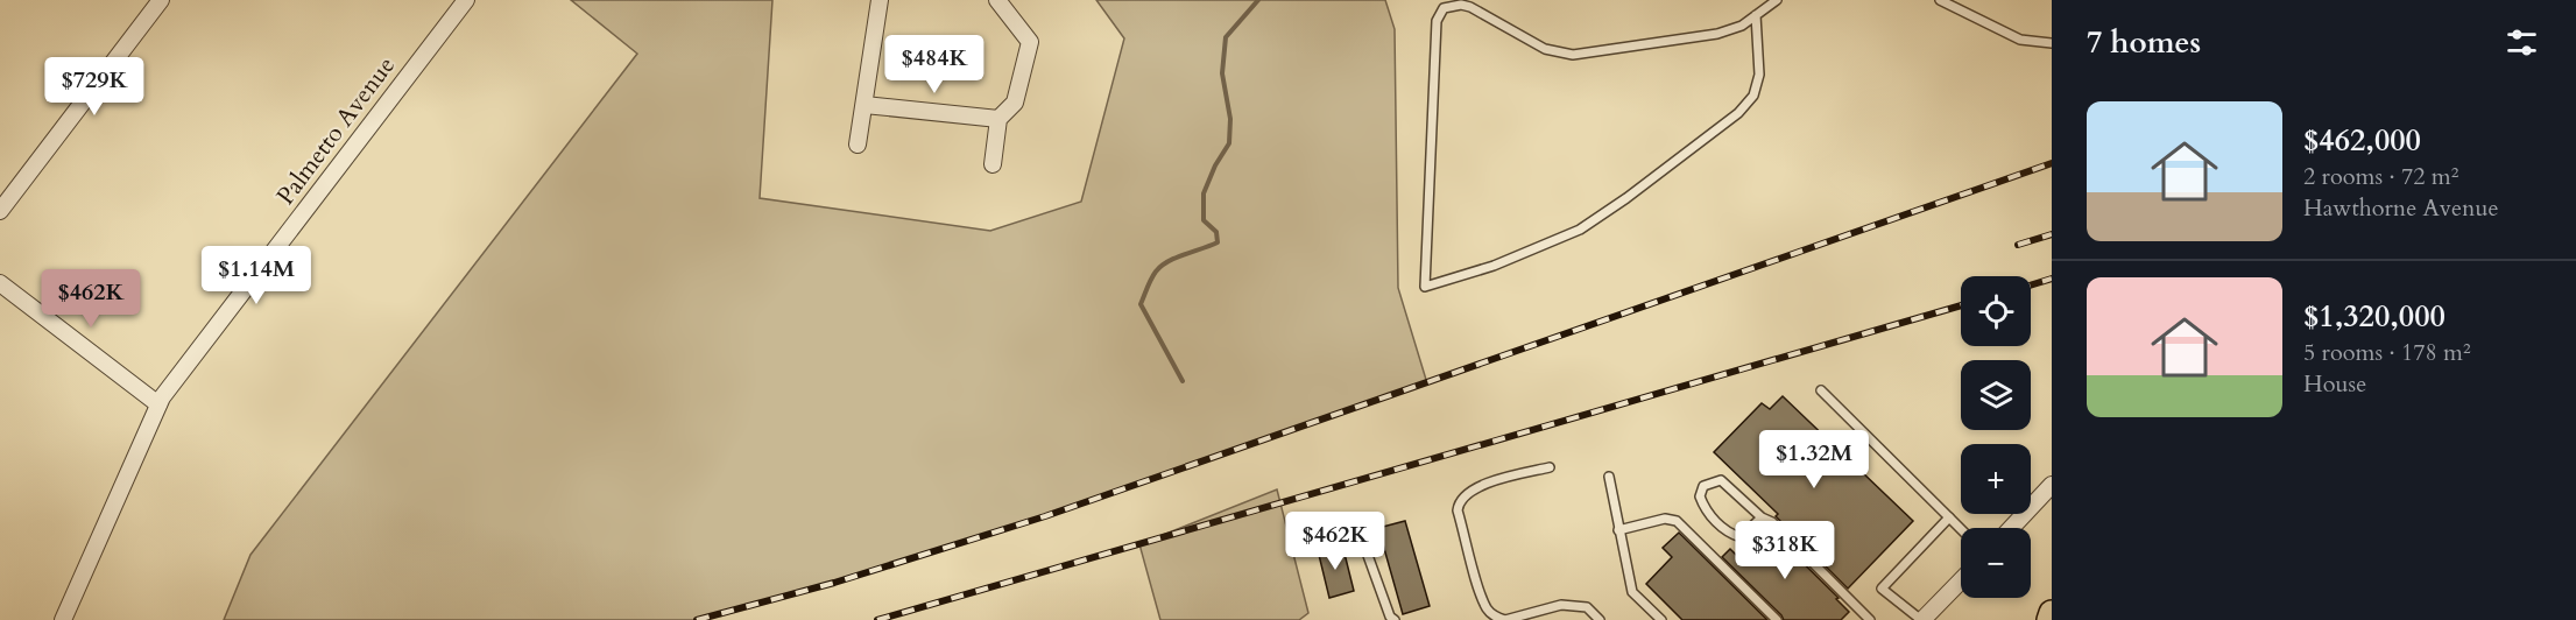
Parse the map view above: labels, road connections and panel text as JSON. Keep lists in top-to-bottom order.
{
  "streets": {
    "street": ["Palmetto Avenue"]
  },
  "page": {
    "heading": "7 homes",
    "price": [
      "$484K",
      "$729K",
      "$1.14M",
      "$462K",
      "$1.32M",
      "$462K",
      "$318K"
    ],
    "list": [
      {
        "name": "$462,000",
        "note": "2 rooms · 72 m² · Hawthorne Avenue"
      },
      {
        "name": "$1,320,000",
        "note": "5 rooms · 178 m² · House"
      }
    ],
    "map_buttons": ["+", "−"]
  }
}
